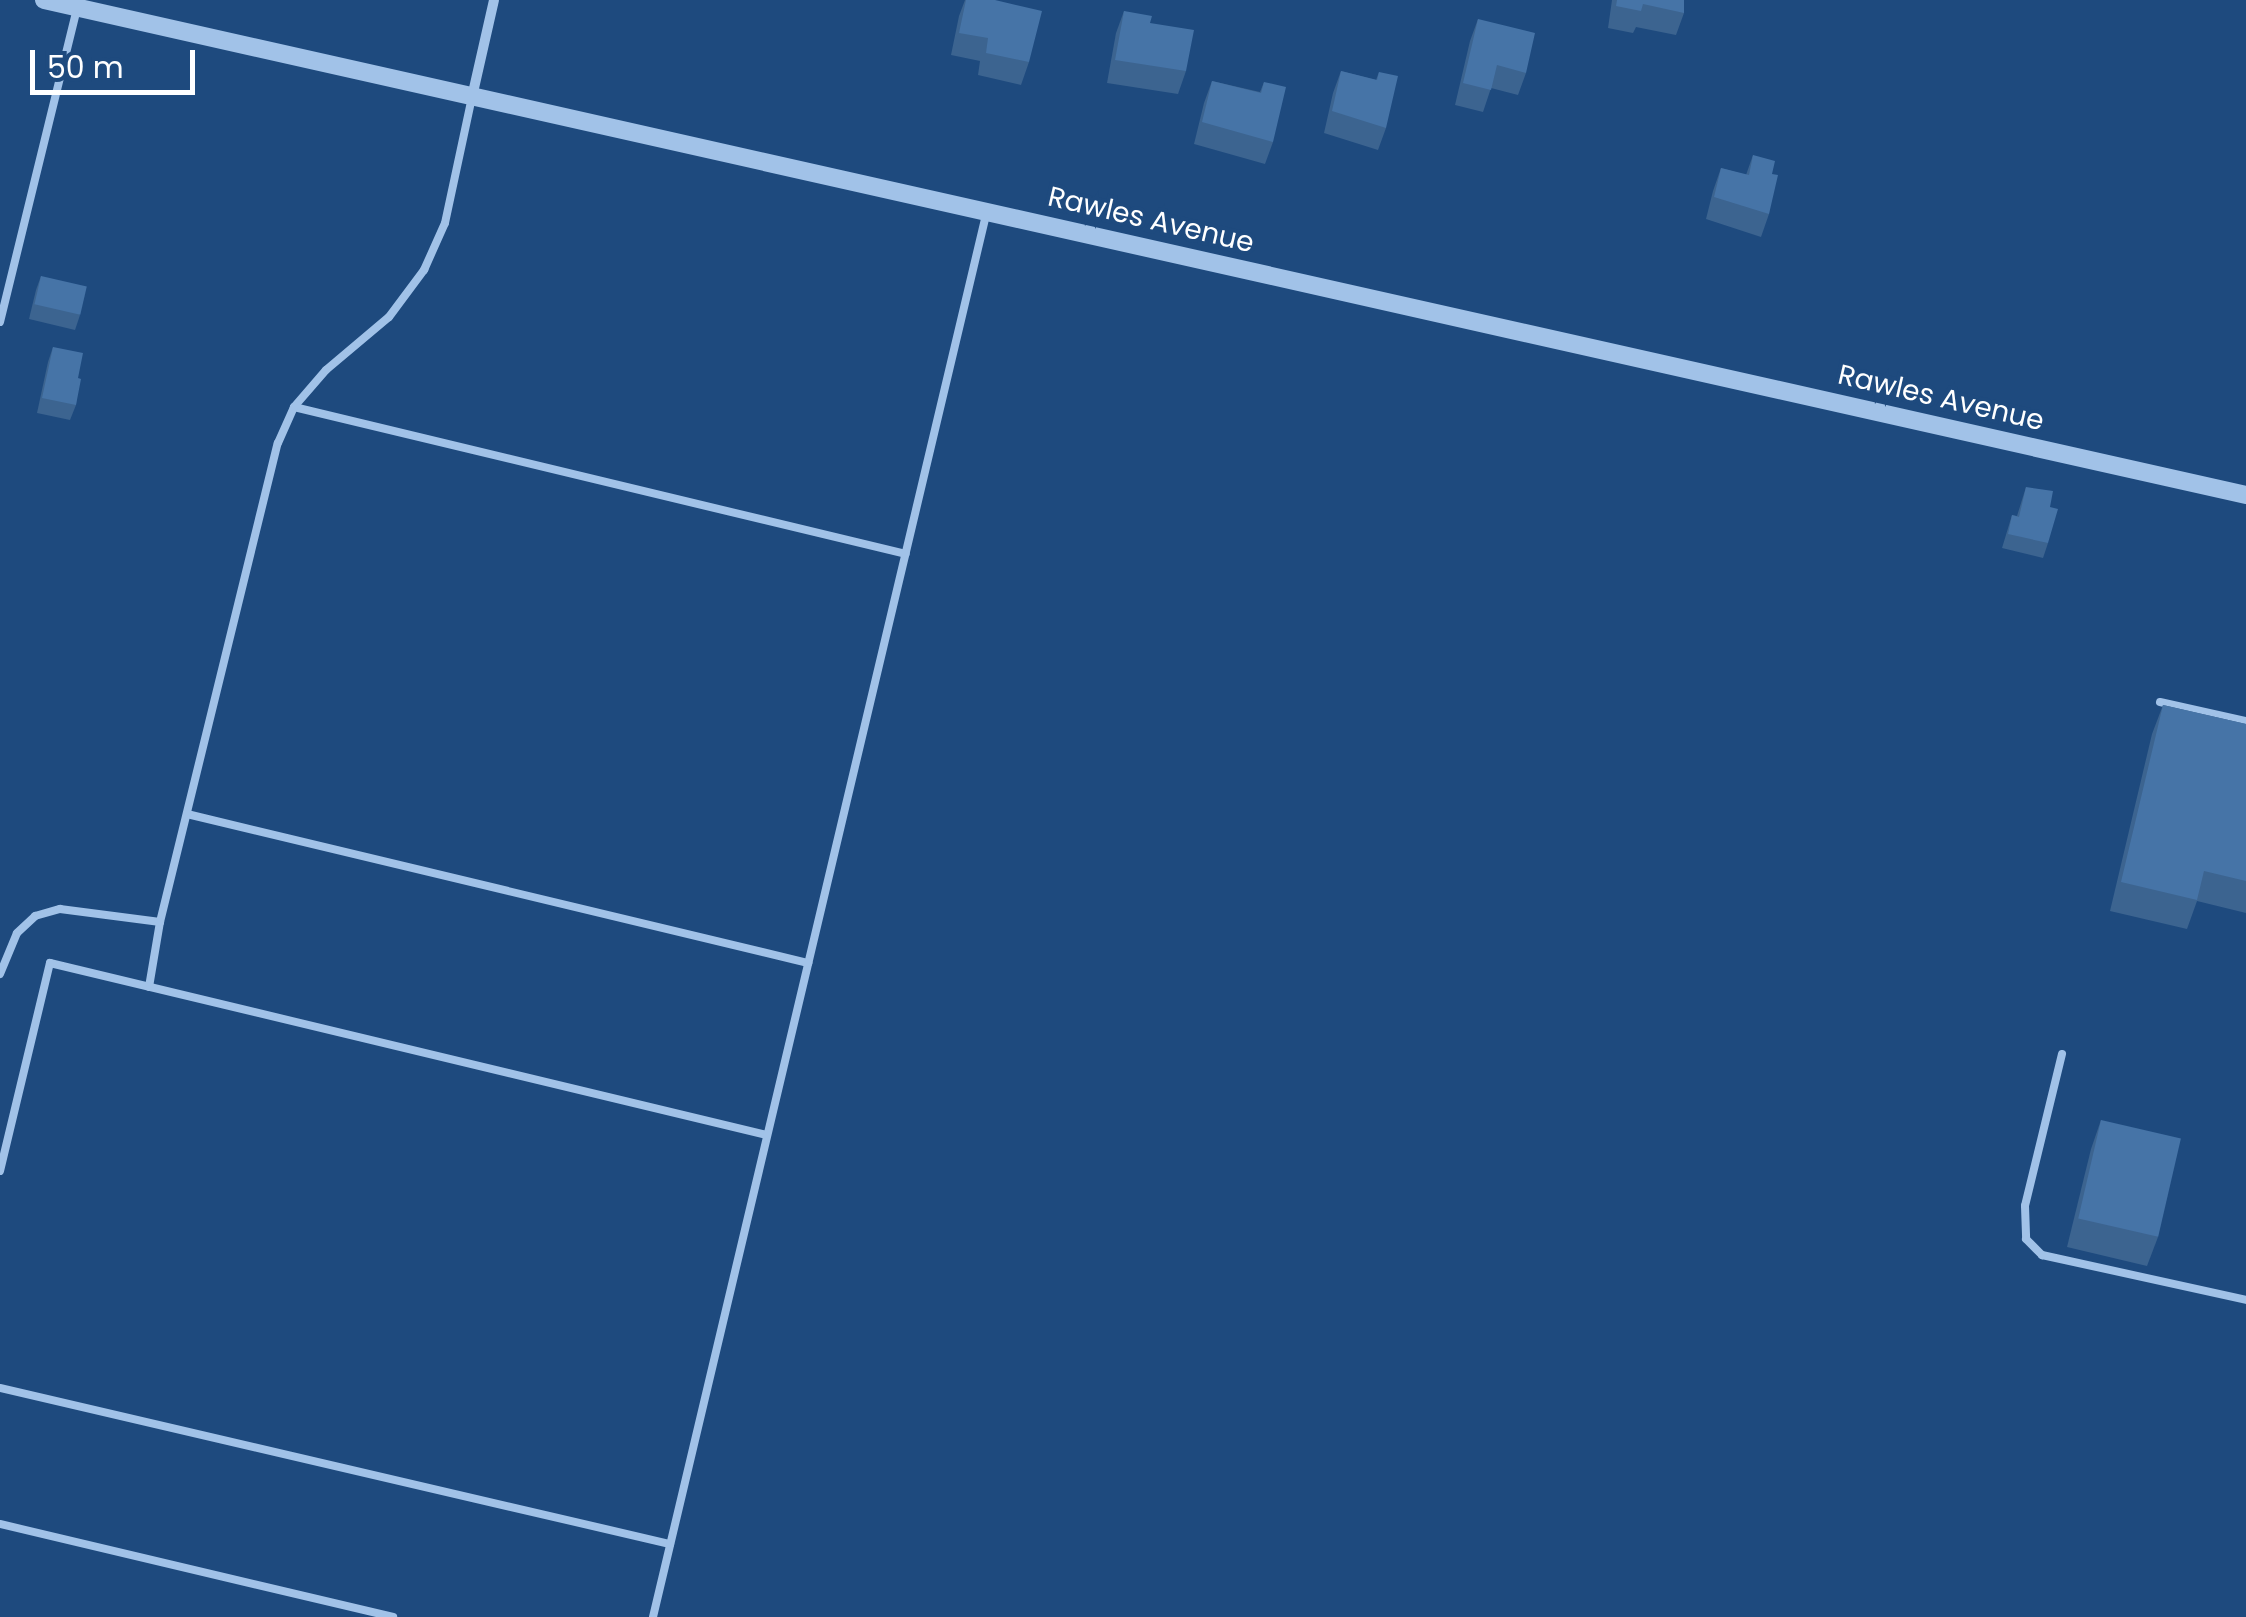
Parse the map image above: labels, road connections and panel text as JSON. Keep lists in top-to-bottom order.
{
  "streets": {
    "street": ["Rawles Avenue"]
  },
  "scale_bar": "50 m"
}
